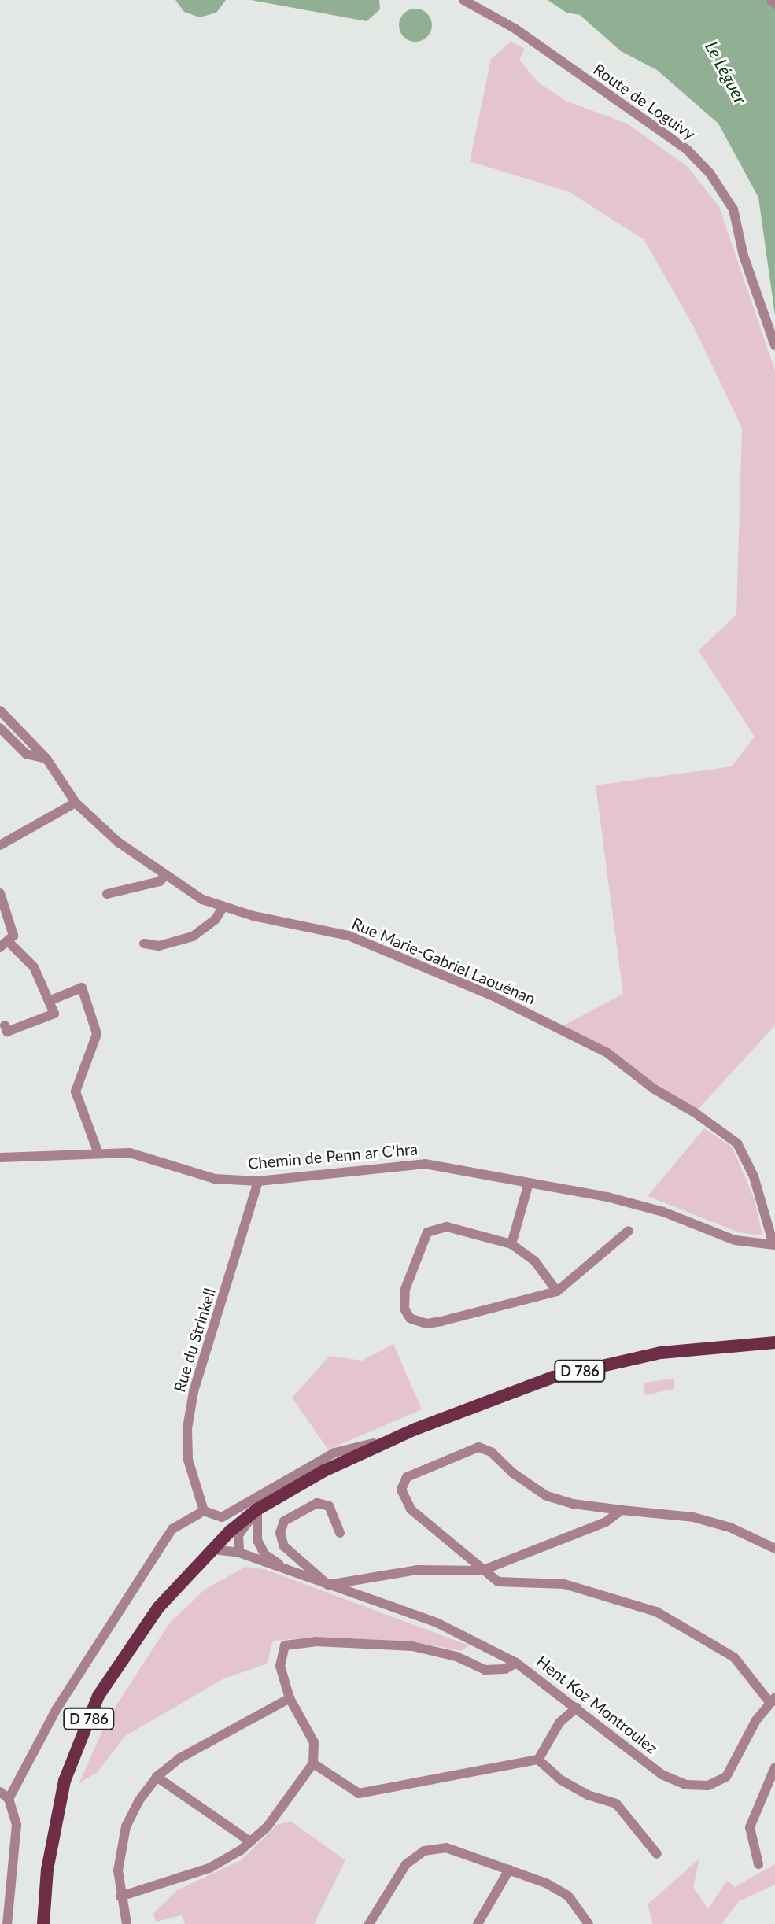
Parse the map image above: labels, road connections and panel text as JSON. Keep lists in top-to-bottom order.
{
  "streets": {
    "main road": ["D 786"],
    "street": [
      "Route de Loguivy",
      "Rue Marie-Gabriel Laouénan",
      "Chemin de Penn ar C'hra",
      "Rue du Strinkell",
      "Hent Koz Montroulez"
    ]
  },
  "crossings": [
    ["Rue Marie-Gabriel Laouénan", "Chemin de Penn ar C'hra"],
    ["Chemin de Penn ar C'hra", "Rue du Strinkell"],
    ["D 786", "Hent Koz Montroulez"]
  ],
  "water": ["Le Léguer"]
}
